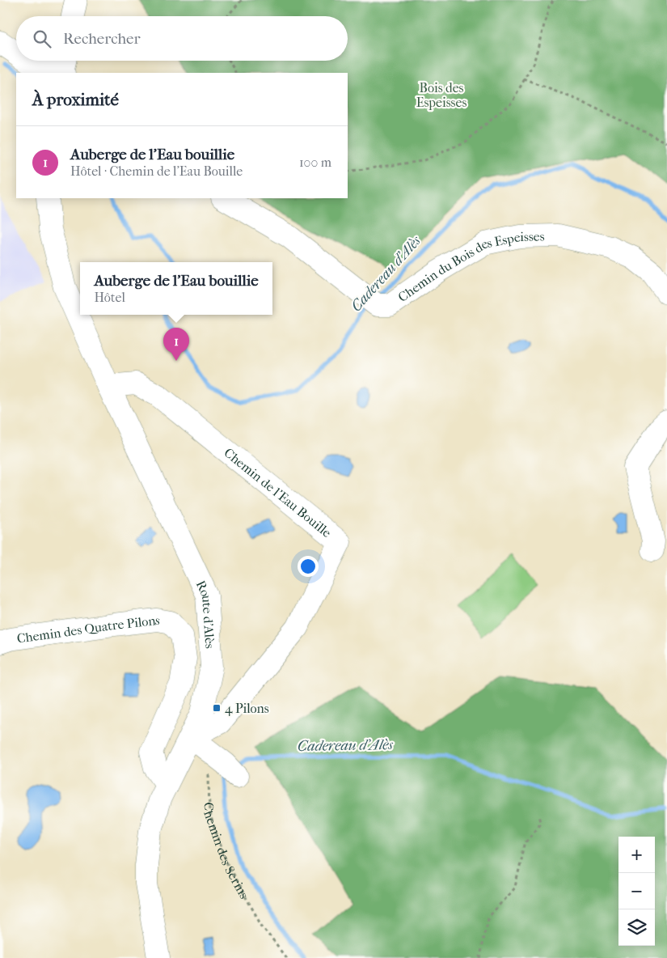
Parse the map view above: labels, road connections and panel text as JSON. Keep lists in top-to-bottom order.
{
  "streets": {
    "street": [
      "Chemin du Bois des Espeisses",
      "Chemin de l'Eau Bouille",
      "Route d'Alès",
      "Chemin des Quatre Pilons"
    ],
    "path": ["Chemin des Serins"]
  },
  "crossings": [
    ["Chemin de l'Eau Bouille", "Route d'Alès"],
    ["Route d'Alès", "Chemin des Quatre Pilons"]
  ],
  "water": ["Cadereau d'Alès"],
  "parks": ["Bois des Espeisses"],
  "places": {
    "transit": ["4 Pilons"]
  },
  "page": {
    "search": "Rechercher",
    "heading": "À proximité",
    "list": [
      {
        "mark": "1",
        "name": "Auberge de l'Eau bouillie",
        "note": "Hôtel · Chemin de l'Eau Bouille",
        "value": "100 m"
      }
    ],
    "popup": ["Auberge de l'Eau bouillie", "Hôtel"],
    "pins": "1",
    "map_buttons": ["+", "−"]
  }
}
